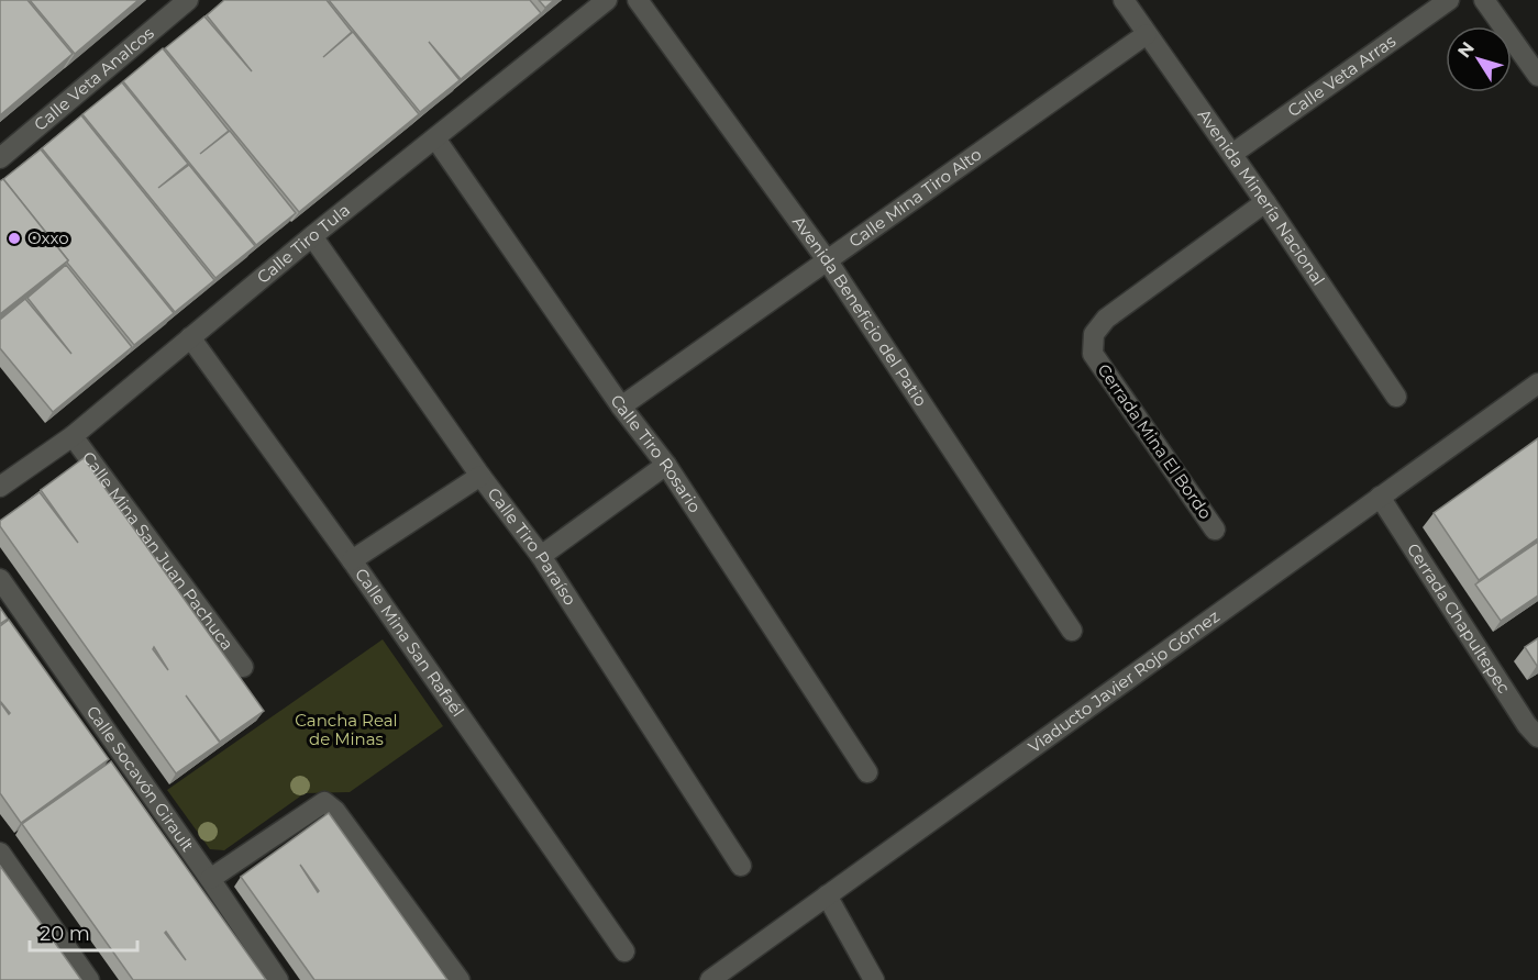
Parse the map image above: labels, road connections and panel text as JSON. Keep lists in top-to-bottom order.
{
  "streets": {
    "street": [
      "Calle Veta Arras",
      "Calle Veta Analcos",
      "Calle Mina Tiro Alto",
      "Avenida Minería Nacional",
      "Calle Tiro Tula",
      "Avenida Beneficio del Patio",
      "Cerrada Mina El Bordo",
      "Calle Tiro Rosario",
      "Calle Tiro Paraíso",
      "Calle Mina San Juan Pachuca",
      "Cerrada Chapultepec",
      "Calle Mina San Rafaél",
      "Viaducto Javier Rojo Gómez",
      "Calle Socavón Girault"
    ]
  },
  "crossings": [
    ["Calle Veta Arras", "Avenida Minería Nacional"],
    ["Calle Mina Tiro Alto", "Avenida Minería Nacional"],
    ["Calle Mina Tiro Alto", "Avenida Beneficio del Patio"],
    ["Calle Mina Tiro Alto", "Calle Tiro Rosario"],
    ["Avenida Minería Nacional", "Cerrada Mina El Bordo"],
    ["Calle Tiro Tula", "Calle Tiro Rosario"],
    ["Calle Tiro Tula", "Calle Tiro Paraíso"],
    ["Calle Tiro Tula", "Calle Mina San Juan Pachuca"],
    ["Calle Tiro Tula", "Calle Mina San Rafaél"],
    ["Cerrada Chapultepec", "Viaducto Javier Rojo Gómez"]
  ],
  "parks": ["Cancha Real de Minas"],
  "places": ["Oxxo"],
  "scale_bar": "20 m",
  "north": "top left"
}
